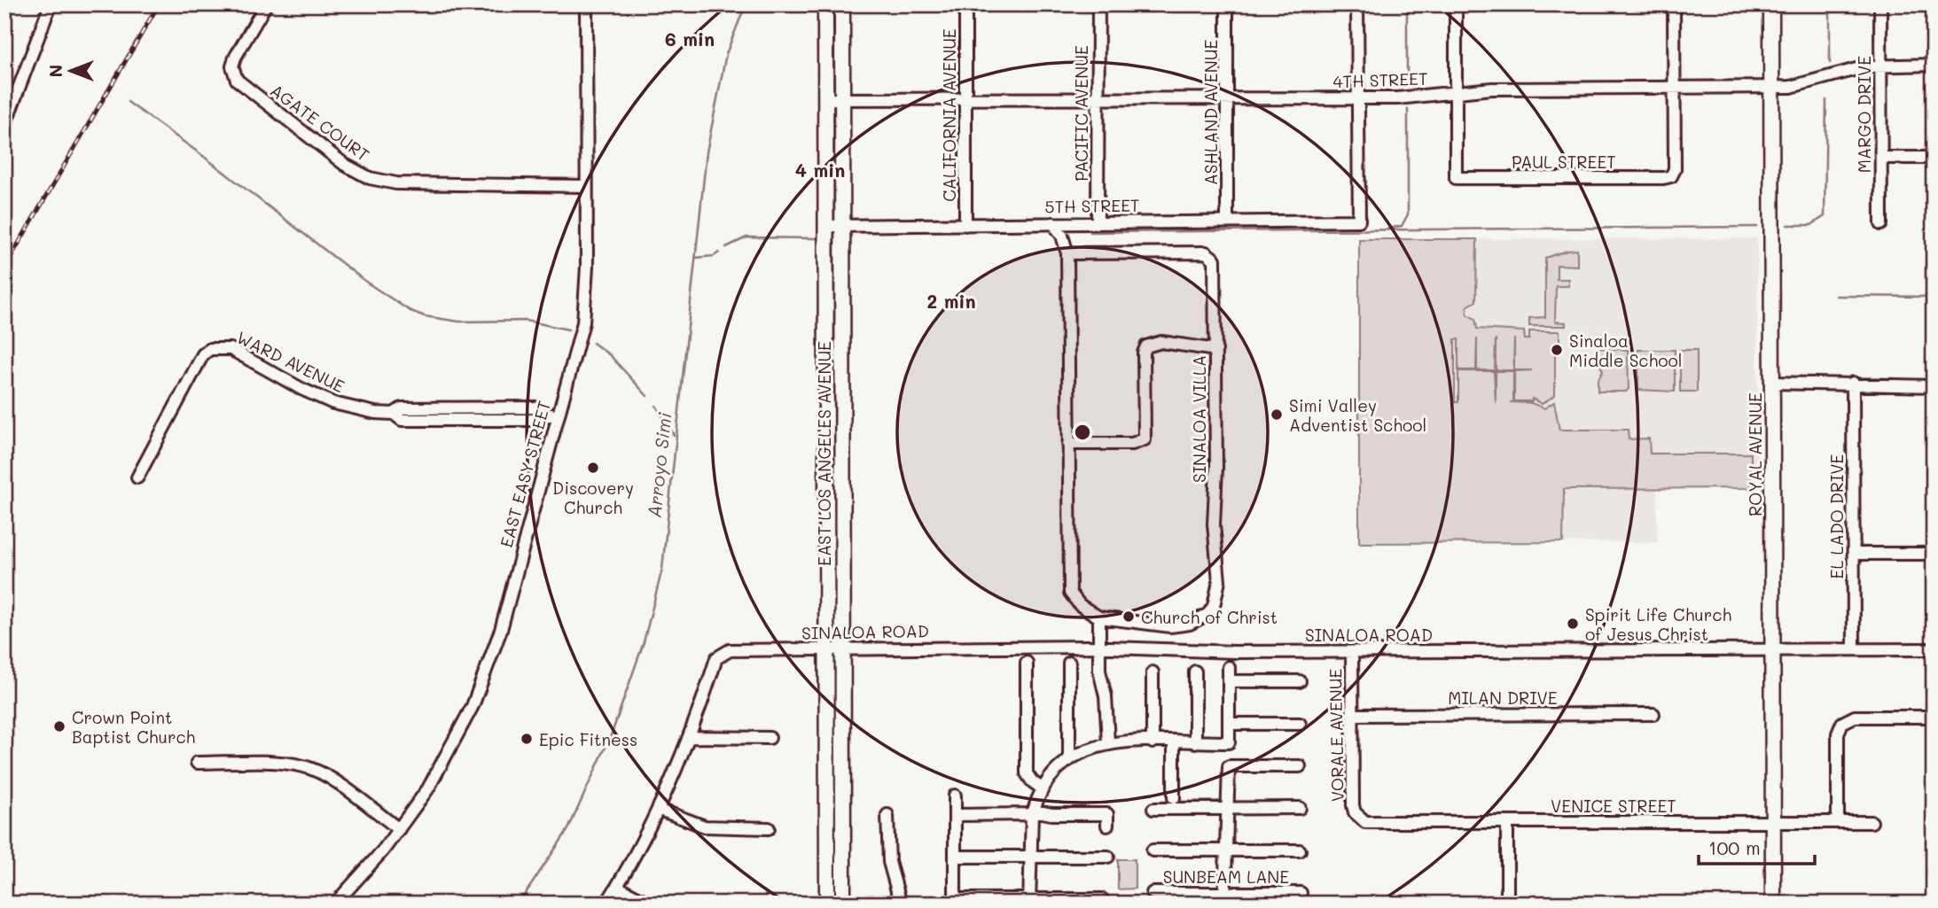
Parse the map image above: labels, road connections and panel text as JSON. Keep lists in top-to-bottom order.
{
  "streets": {
    "main road": ["EAST LOS ANGELES AVENUE", "ROYAL AVENUE"],
    "street": [
      "4TH STREET",
      "ASHLAND AVENUE",
      "PACIFIC AVENUE",
      "MARGO DRIVE",
      "CALIFORNIA AVENUE",
      "AGATE COURT",
      "PAUL STREET",
      "5TH STREET",
      "WARD AVENUE",
      "SINALOA VILLA",
      "EAST EASY STREET",
      "EL LADO DRIVE",
      "SINALOA ROAD",
      "MILAN DRIVE",
      "VORALE AVENUE",
      "VENICE STREET",
      "SUNBEAM LANE"
    ]
  },
  "crossings": [
    ["4TH STREET", "ASHLAND AVENUE"],
    ["4TH STREET", "PACIFIC AVENUE"],
    ["4TH STREET", "MARGO DRIVE"],
    ["4TH STREET", "CALIFORNIA AVENUE"],
    ["4TH STREET", "PAUL STREET"],
    ["4TH STREET", "5TH STREET"],
    ["4TH STREET", "EAST LOS ANGELES AVENUE"],
    ["4TH STREET", "ROYAL AVENUE"],
    ["ASHLAND AVENUE", "5TH STREET"],
    ["PACIFIC AVENUE", "5TH STREET"],
    ["CALIFORNIA AVENUE", "5TH STREET"],
    ["AGATE COURT", "EAST EASY STREET"],
    ["5TH STREET", "EAST LOS ANGELES AVENUE"],
    ["WARD AVENUE", "EAST EASY STREET"],
    ["EAST LOS ANGELES AVENUE", "SINALOA ROAD"],
    ["ROYAL AVENUE", "SINALOA ROAD"],
    ["ROYAL AVENUE", "VENICE STREET"],
    ["EL LADO DRIVE", "SINALOA ROAD"],
    ["SINALOA ROAD", "VORALE AVENUE"],
    ["MILAN DRIVE", "VORALE AVENUE"],
    ["VORALE AVENUE", "VENICE STREET"]
  ],
  "water": ["Arroyo Simi"],
  "places": [
    "Sinaloa Middle School",
    "Simi Valley Adventist School",
    "Discovery Church",
    "Church of Christ",
    "Spirit Life Church of Jesus Christ",
    "Crown Point Baptist Church",
    "Epic Fitness"
  ],
  "scale_bar": "100 m",
  "north": "left",
  "rings": ["6 min", "4 min", "2 min"]
}
